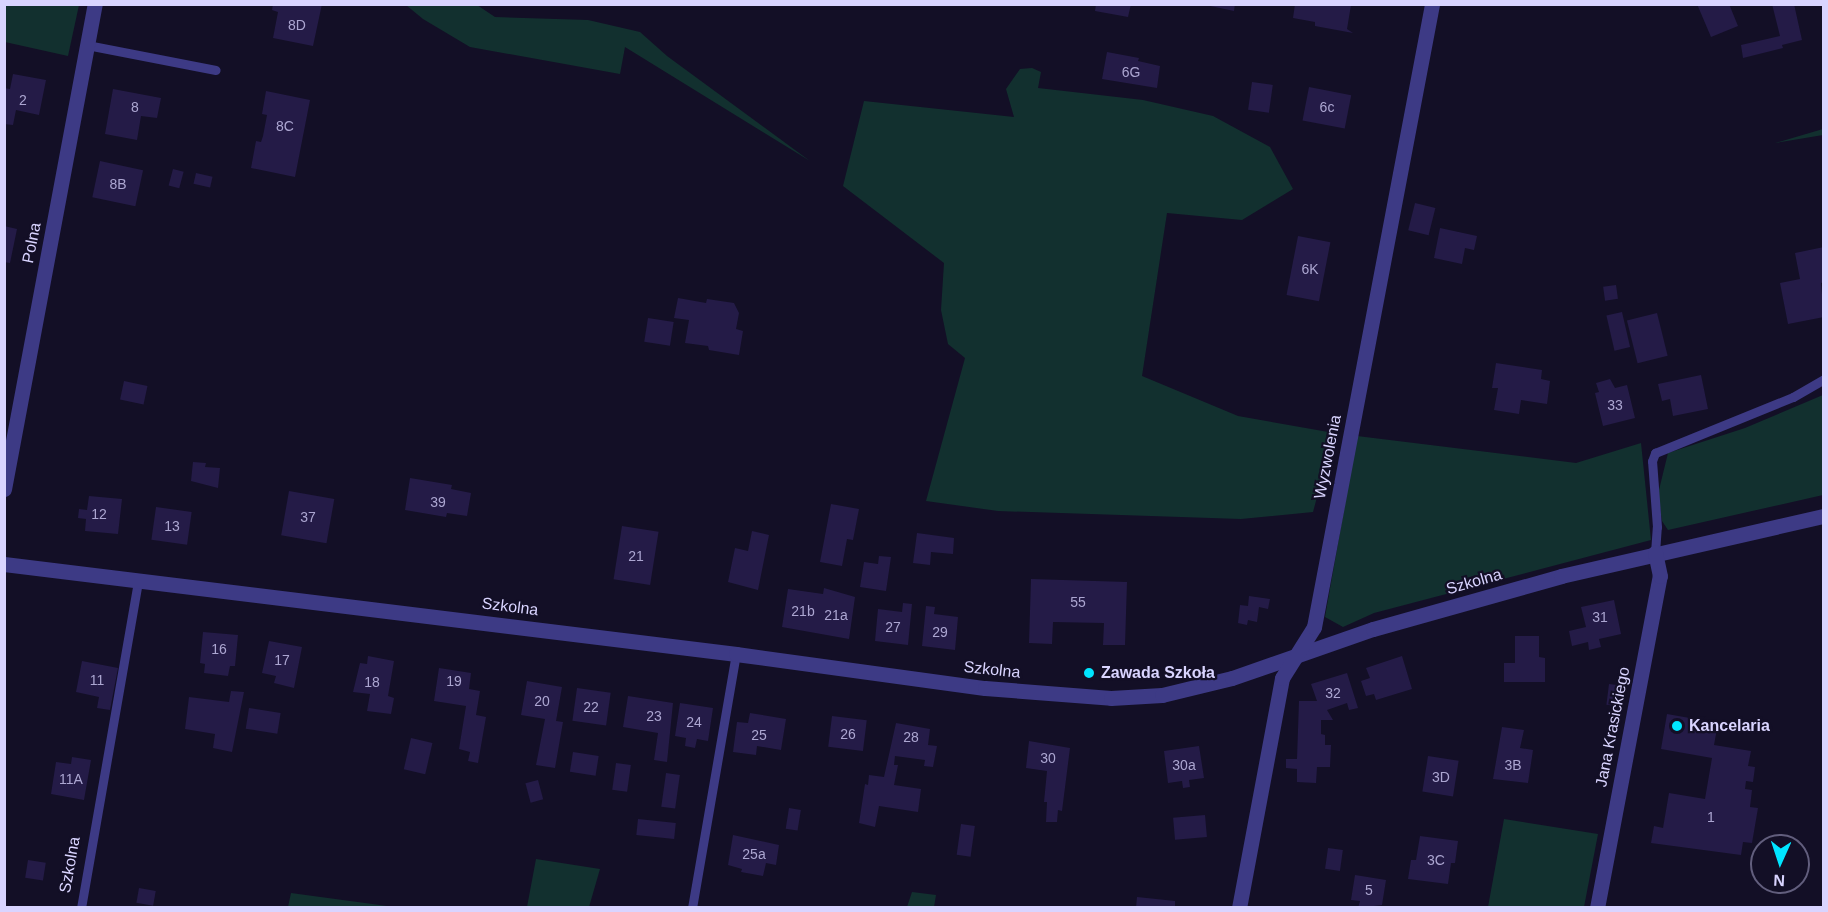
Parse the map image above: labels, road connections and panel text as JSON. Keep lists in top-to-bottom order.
{
  "streets": {
    "street": [
      "Polna",
      "Wyzwolenia",
      "Szkolna",
      "Jana Krasickiego"
    ]
  },
  "crossings": [
    ["Wyzwolenia", "Szkolna"],
    ["Szkolna", "Jana Krasickiego"]
  ],
  "places": ["Zawada Szkoła", "Kancelaria"],
  "house_numbers": [
    "8D",
    "6G",
    "2",
    "8",
    "6c",
    "8C",
    "8B",
    "6K",
    "33",
    "39",
    "12",
    "37",
    "13",
    "21",
    "55",
    "21b",
    "21a",
    "31",
    "27",
    "29",
    "16",
    "17",
    "11",
    "19",
    "18",
    "32",
    "20",
    "22",
    "23",
    "24",
    "26",
    "25",
    "28",
    "30",
    "30a",
    "3B",
    "3D",
    "11A",
    "1",
    "25a",
    "3C",
    "5"
  ],
  "north": "bottom"
}
